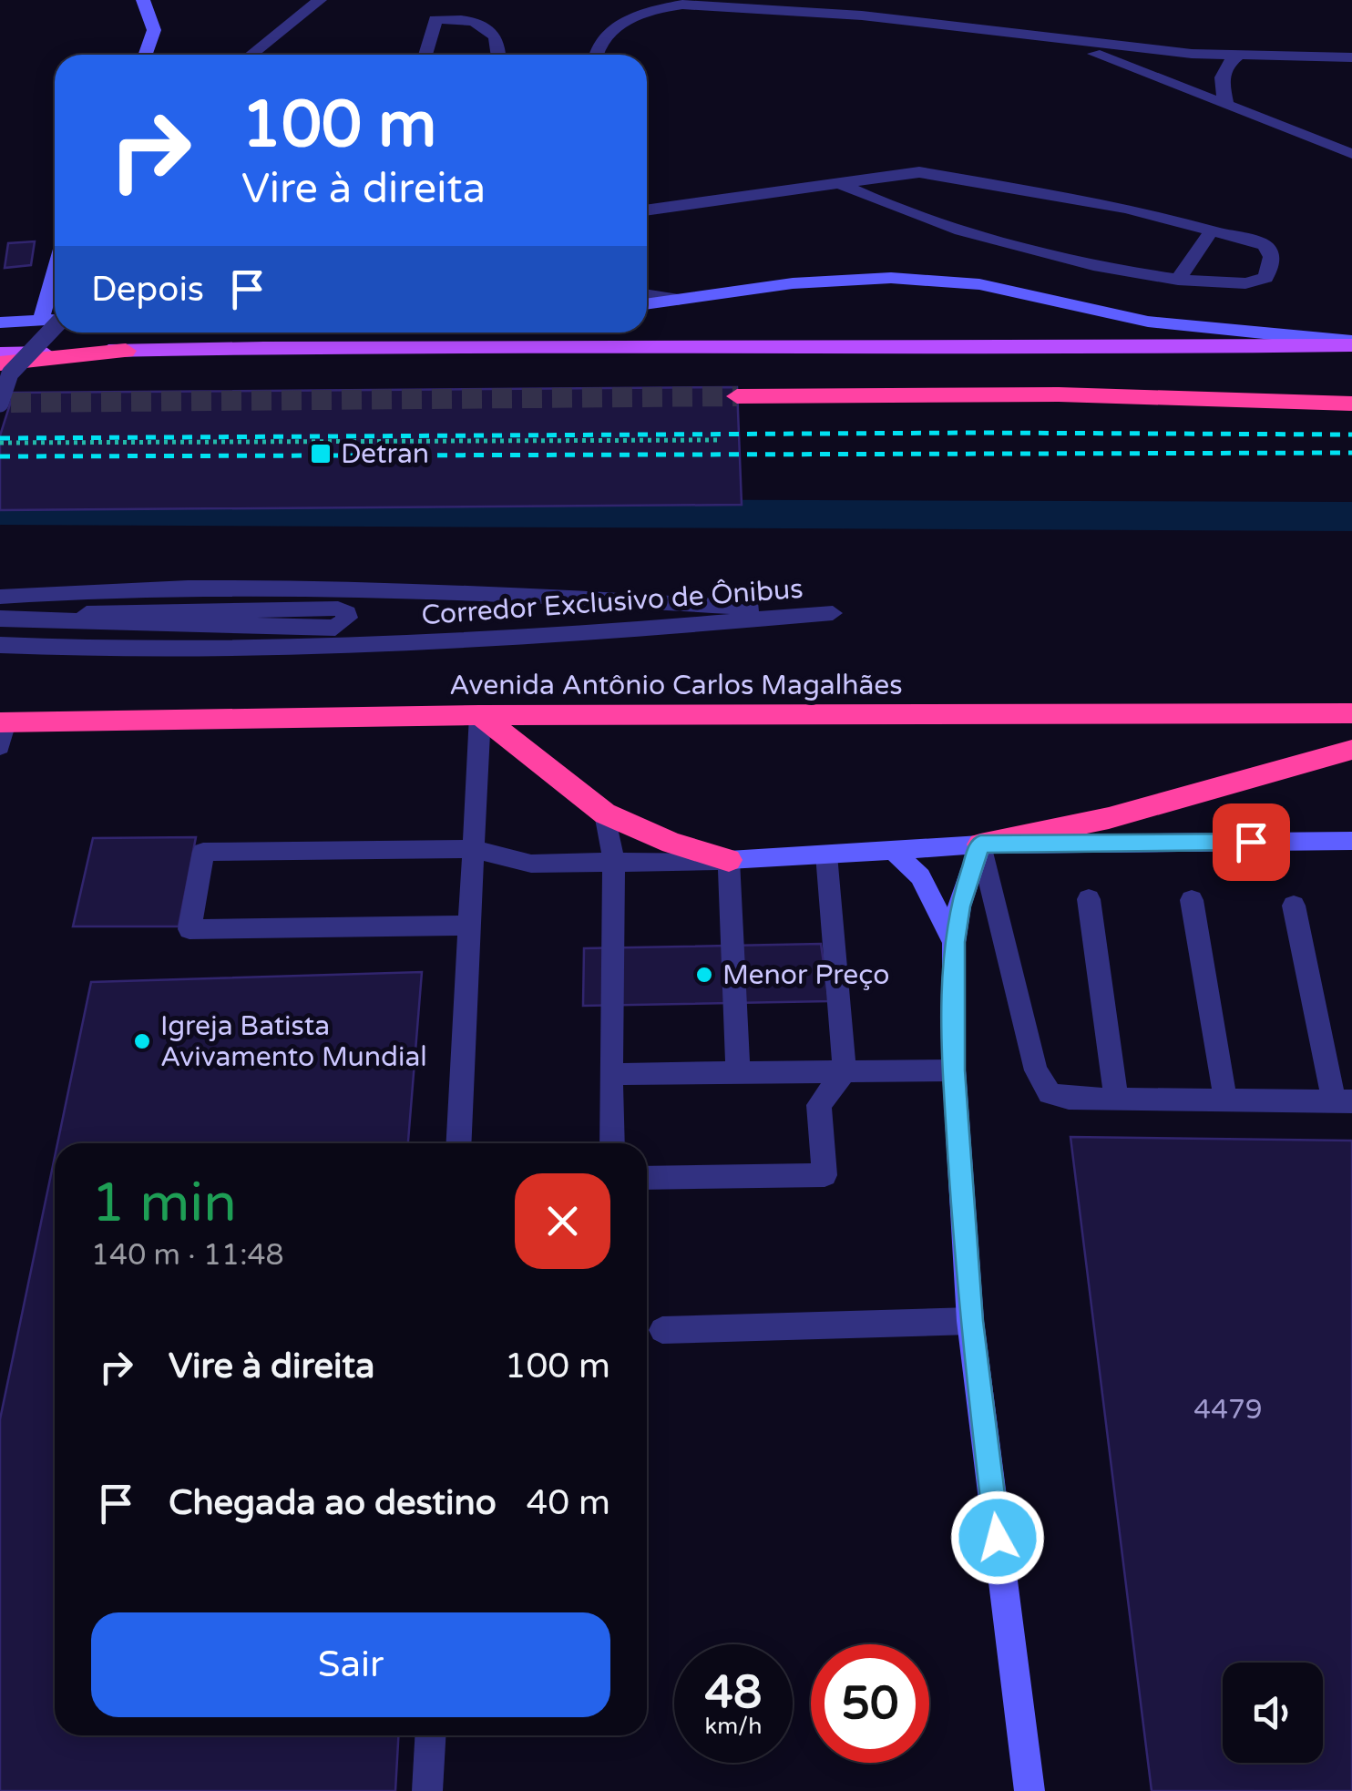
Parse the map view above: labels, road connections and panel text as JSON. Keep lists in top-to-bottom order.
{
  "streets": {
    "highway": ["Avenida Antônio Carlos Magalhães"],
    "street": ["Corredor Exclusivo de Ônibus"]
  },
  "places": {
    "transit": ["Detran"],
    "other": ["Menor Preço", "Igreja Batista Avivamento Mundial"]
  },
  "house_numbers": ["4479"],
  "page": {
    "turn": ["100 m", "Vire à direita"],
    "then": "Depois",
    "heading": ["1 min", "140 m · 11:48"],
    "list": [
      {
        "name": "Vire à direita",
        "value": "100 m"
      },
      {
        "name": "Chegada ao destino",
        "value": "40 m"
      }
    ],
    "buttons": "Sair",
    "speed": "48 km/h",
    "limit": "50"
  }
}
